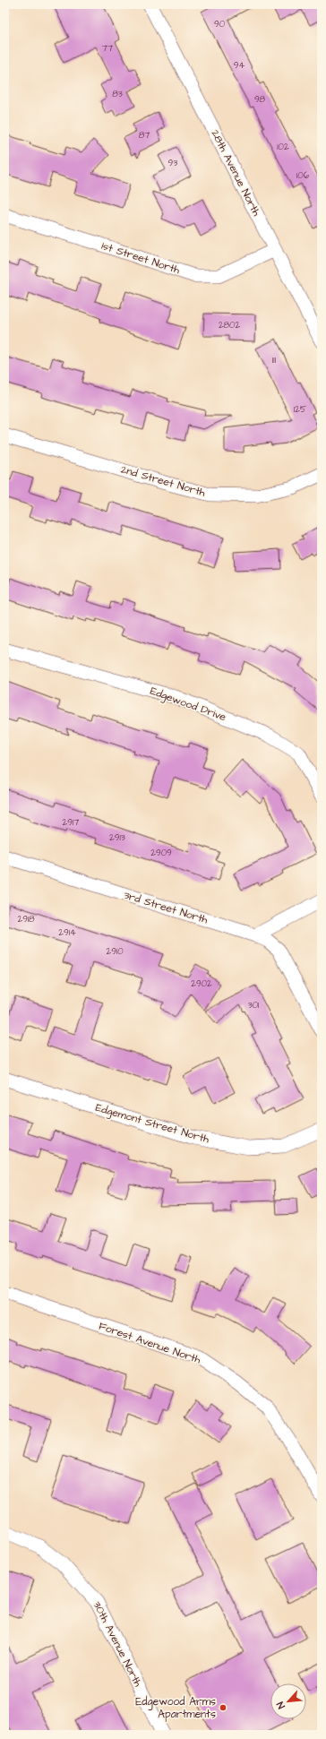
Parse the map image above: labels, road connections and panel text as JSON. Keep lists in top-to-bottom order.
{
  "streets": {
    "street": [
      "28th Avenue North",
      "1st Street North",
      "2nd Street North",
      "Edgewood Drive",
      "3rd Street North",
      "Edgemont Street North",
      "Forest Avenue North",
      "30th Avenue North"
    ]
  },
  "crossings": [
    ["28th Avenue North", "1st Street North"]
  ],
  "places": ["Edgewood Arms Apartments"],
  "house_numbers": [
    "90",
    "77",
    "94",
    "83",
    "98",
    "87",
    "102",
    "93",
    "106",
    "2802",
    "111",
    "125",
    "2917",
    "2913",
    "2909",
    "2918",
    "2914",
    "2910",
    "2902",
    "301"
  ],
  "north": "bottom left"
}
